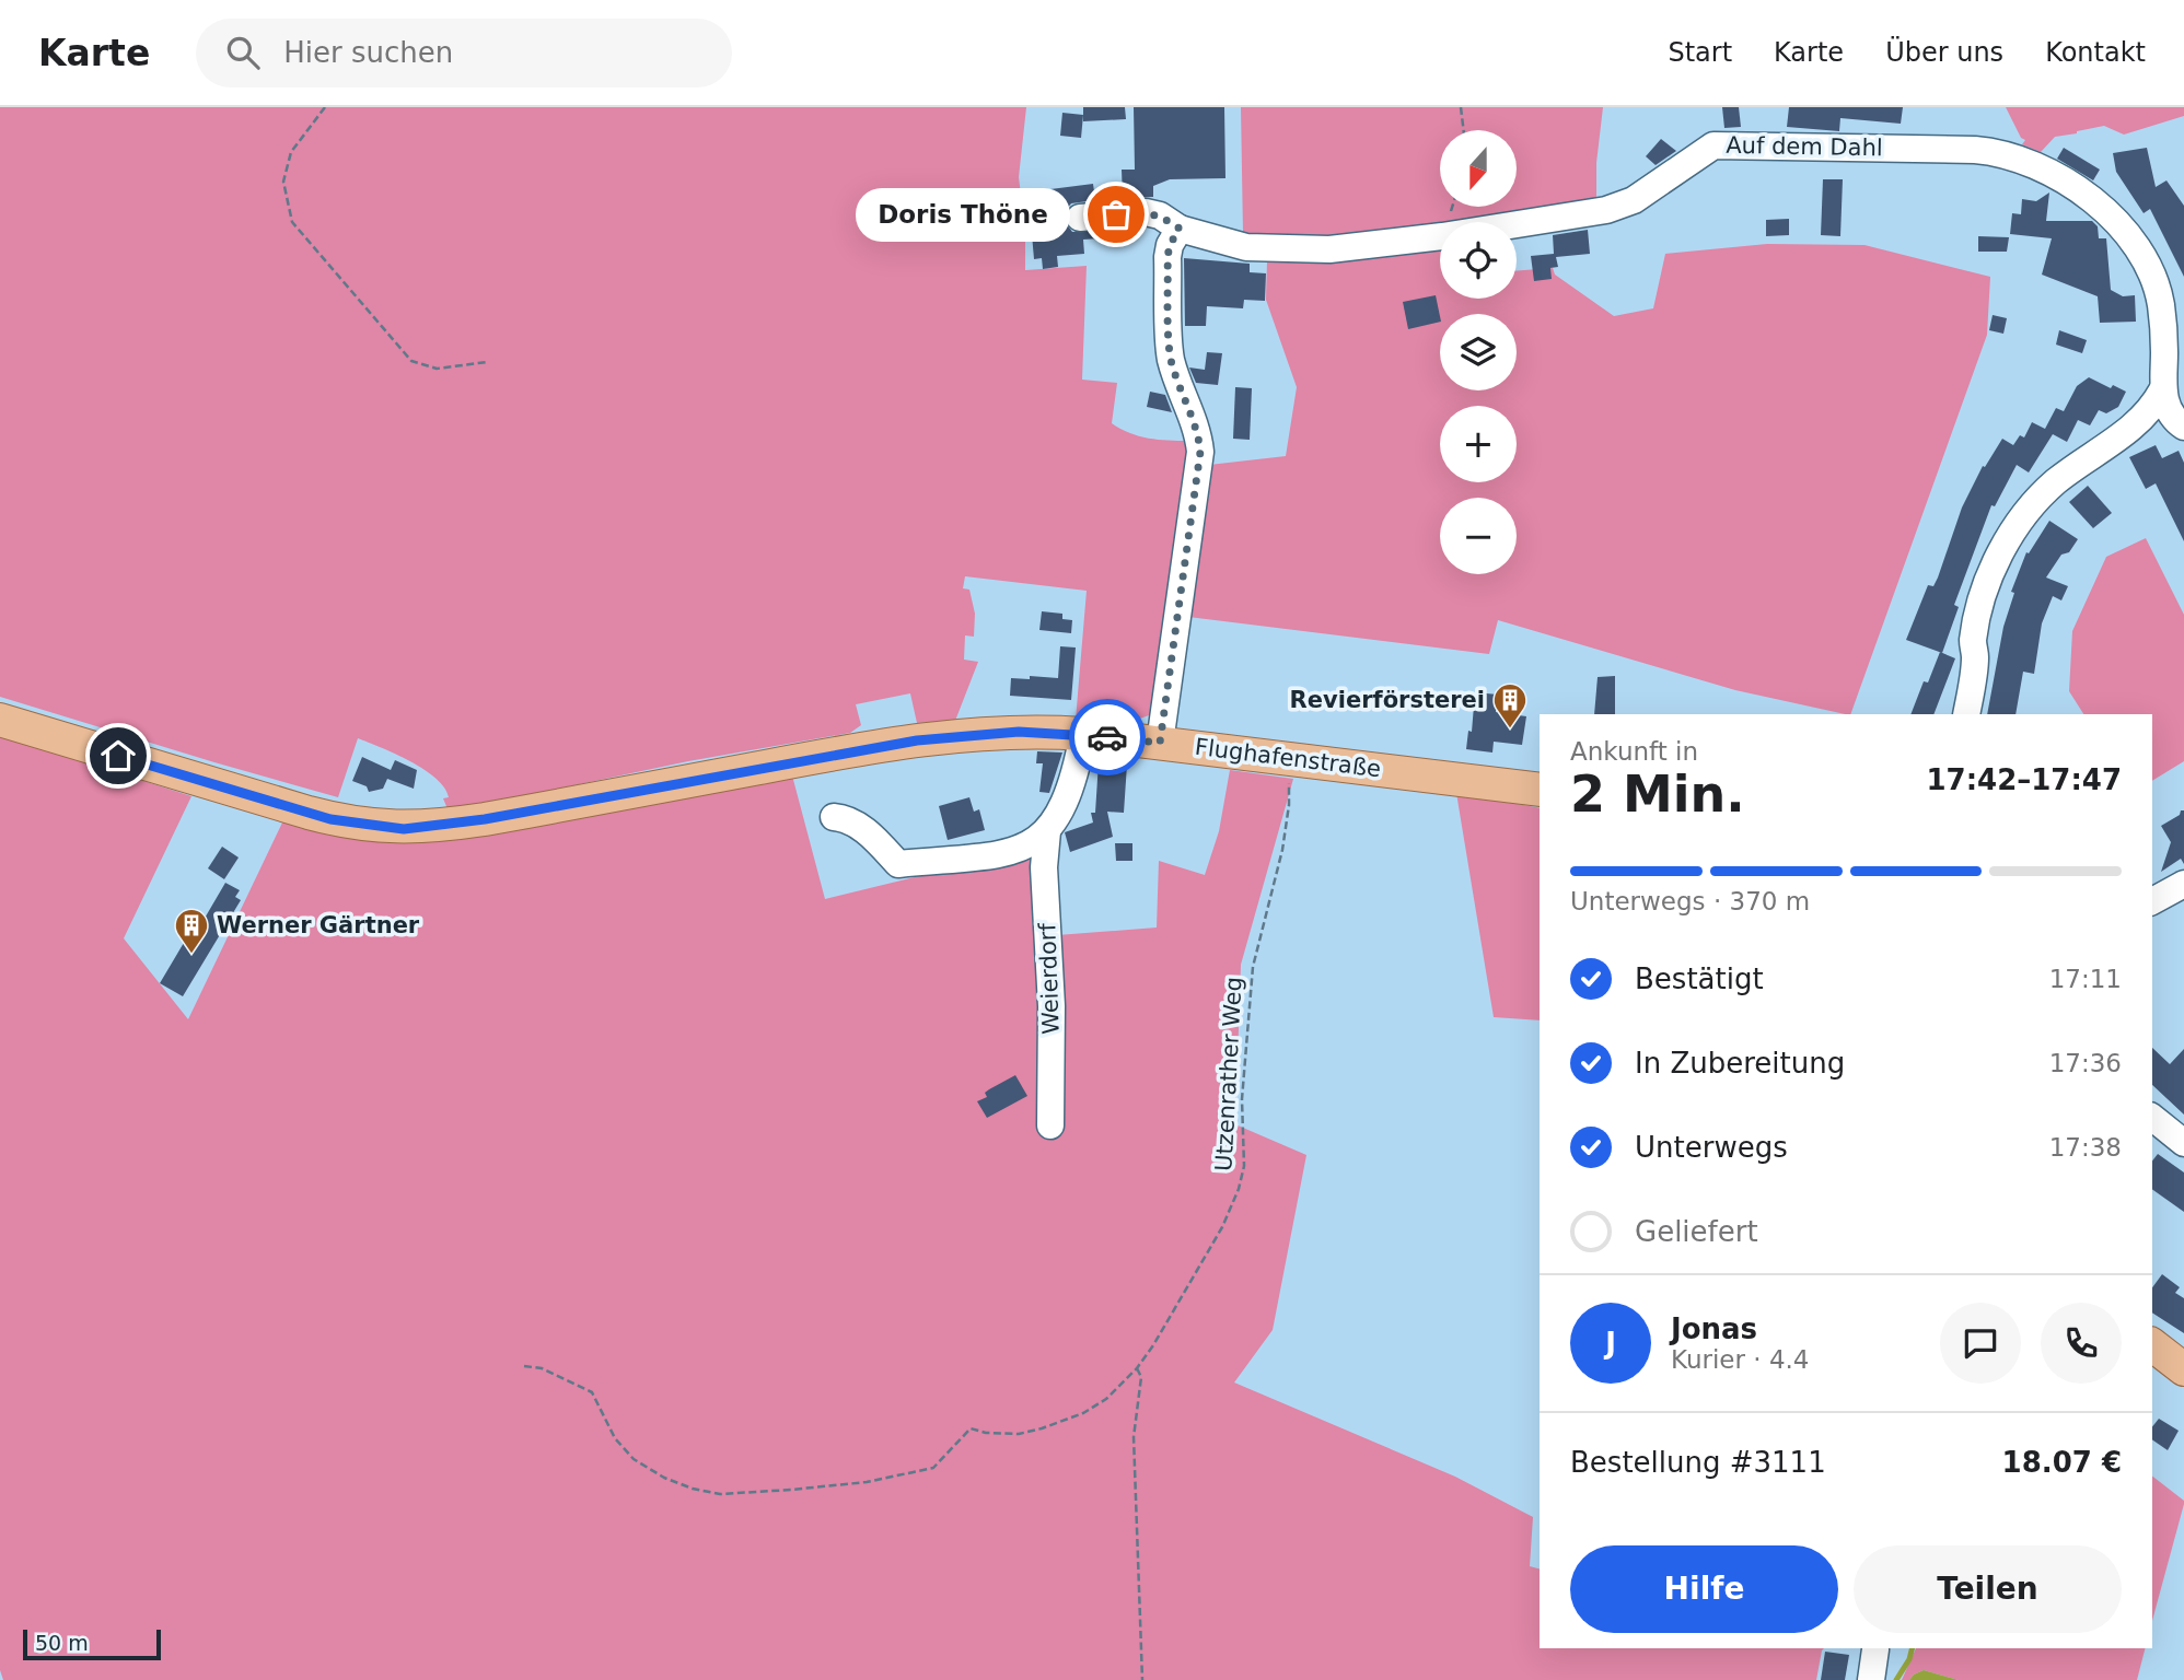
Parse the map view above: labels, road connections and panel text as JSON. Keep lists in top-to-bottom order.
{
  "streets": {
    "main road": ["Flughafenstraße"],
    "street": ["Auf dem Dahl", "Weierdorf"],
    "path": ["Utzenrather Weg"]
  },
  "crossings": [
    ["Flughafenstraße", "Weierdorf"],
    ["Flughafenstraße", "Utzenrather Weg"]
  ],
  "places": {
    "other": ["Doris Thöne"],
    "building": ["Revierförsterei", "Werner Gärtner"]
  },
  "scale_bar": "50 m",
  "north": "bottom",
  "page": {
    "header": "Karte",
    "search": "Hier suchen",
    "nav": [
      "Start",
      "Karte",
      "Über uns",
      "Kontakt"
    ],
    "map_buttons": ["+", "−"],
    "bubble": "Doris Thöne",
    "heading": ["2 Min.", "Ankunft in", "17:42–17:47"],
    "panel": [
      "Jonas",
      "Kurier · 4.4",
      "Bestellung #3111",
      "18.07 €"
    ],
    "bar": "Unterwegs · 370 m",
    "list": [
      ["Bestätigt", "17:11"],
      ["In Zubereitung", "17:36"],
      ["Unterwegs", "17:38"],
      "Geliefert"
    ],
    "round": "J",
    "buttons": ["Hilfe", "Teilen"],
    "scale": "50 m"
  }
}
